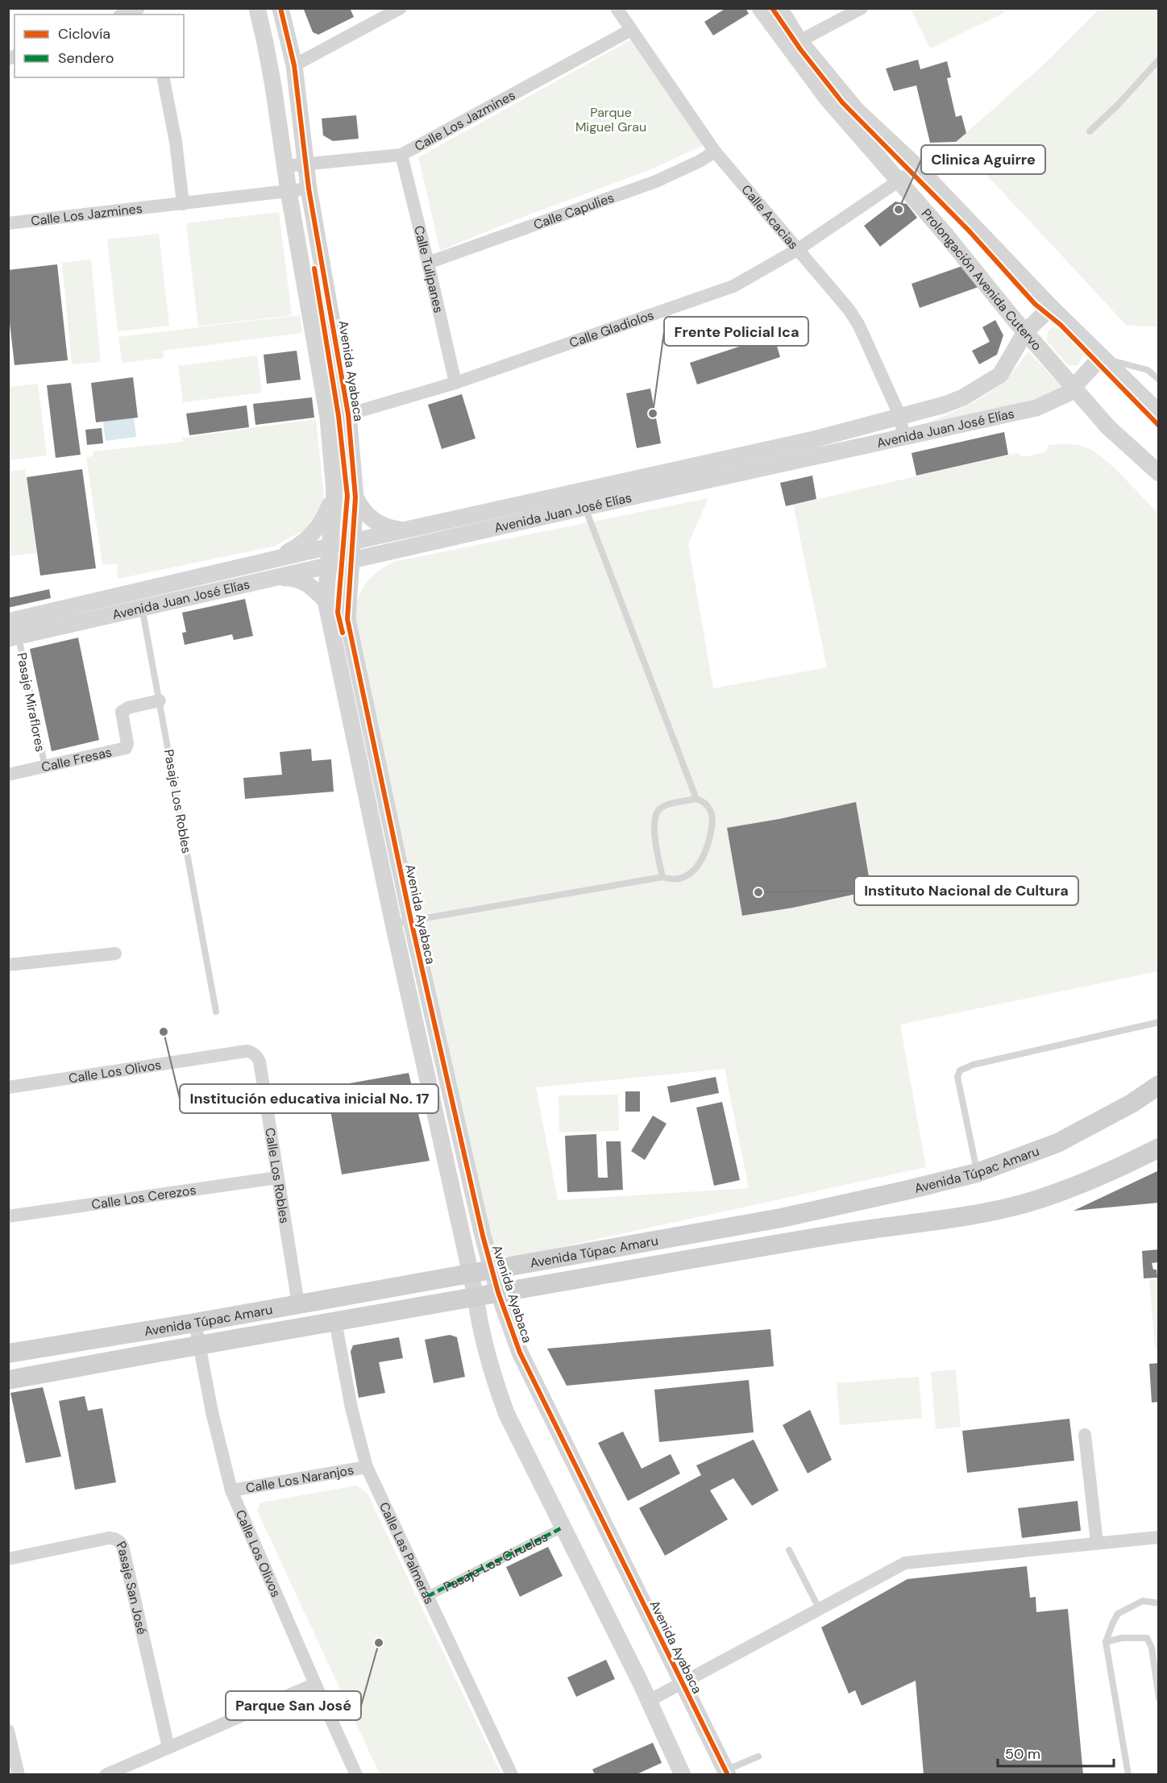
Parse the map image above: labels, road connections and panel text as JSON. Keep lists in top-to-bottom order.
{
  "streets": {
    "main road": ["Avenida Túpac Amaru"],
    "street": [
      "Calle Los Jazmines",
      "Calle Capulies",
      "Calle Acacias",
      "Calle Tulipanes",
      "Prolongación Avenida Cutervo",
      "Calle Gladiolos",
      "Avenida Ayabaca",
      "Avenida Juan José Elías",
      "Calle Fresas",
      "Calle Los Olivos",
      "Calle Los Robles",
      "Calle Los Cerezos",
      "Calle Los Naranjos",
      "Calle Las Palmeras",
      "Pasaje Los Ciruelos",
      "Pasaje San José"
    ],
    "lane": ["Pasaje Miraflores", "Pasaje Los Robles"]
  },
  "crossings": [
    ["Calle Los Jazmines", "Calle Acacias"],
    ["Calle Los Jazmines", "Calle Tulipanes"],
    ["Calle Los Jazmines", "Avenida Ayabaca"],
    ["Calle Capulies", "Calle Acacias"],
    ["Calle Capulies", "Calle Tulipanes"],
    ["Calle Acacias", "Calle Gladiolos"],
    ["Calle Acacias", "Avenida Juan José Elías"],
    ["Calle Tulipanes", "Calle Gladiolos"],
    ["Prolongación Avenida Cutervo", "Calle Gladiolos"],
    ["Prolongación Avenida Cutervo", "Avenida Juan José Elías"],
    ["Calle Gladiolos", "Avenida Ayabaca"],
    ["Avenida Ayabaca", "Avenida Juan José Elías"],
    ["Avenida Ayabaca", "Avenida Túpac Amaru"],
    ["Avenida Juan José Elías", "Pasaje Miraflores"],
    ["Avenida Juan José Elías", "Pasaje Los Robles"],
    ["Pasaje Miraflores", "Calle Fresas"],
    ["Calle Fresas", "Pasaje Los Robles"],
    ["Calle Los Olivos", "Avenida Túpac Amaru"],
    ["Calle Los Olivos", "Calle Los Robles"],
    ["Calle Los Olivos", "Calle Los Naranjos"],
    ["Avenida Túpac Amaru", "Calle Los Robles"],
    ["Avenida Túpac Amaru", "Calle Las Palmeras"],
    ["Calle Los Robles", "Calle Los Cerezos"],
    ["Calle Los Naranjos", "Calle Las Palmeras"],
    ["Calle Las Palmeras", "Pasaje Los Ciruelos"]
  ],
  "parks": ["Parque Miguel Grau"],
  "places": [
    "Clinica Aguirre",
    "Frente Policial Ica",
    "Instituto Nacional de Cultura",
    "Institución educativa inicial No. 17",
    "Parque San José"
  ],
  "legend": ["Ciclovía", "Sendero"],
  "scale_bar": "50 m"
}
